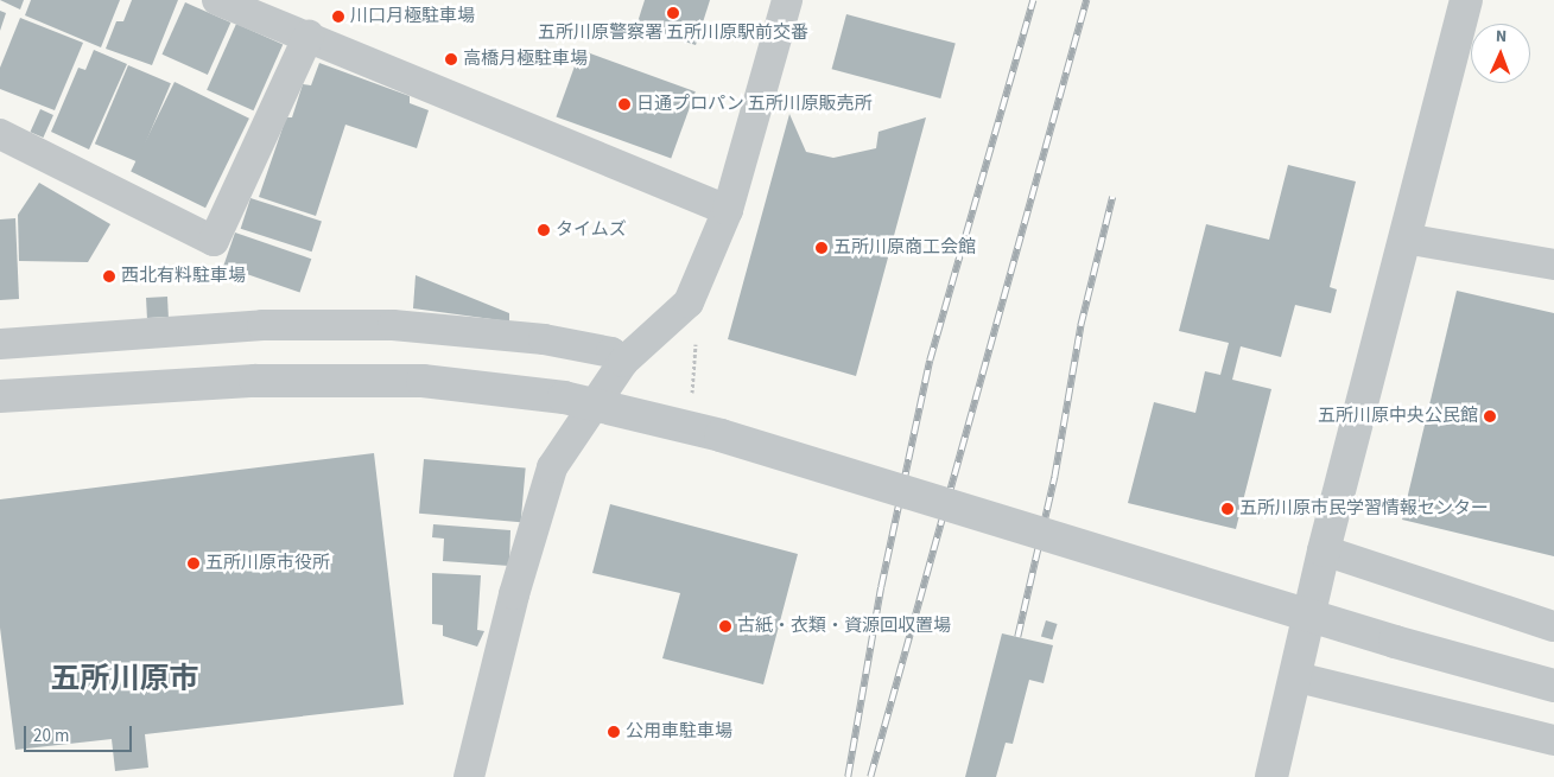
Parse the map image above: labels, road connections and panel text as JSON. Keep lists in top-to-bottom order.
{
  "districts": ["五所川原市"],
  "places": [
    "五所川原警察署 五所川原駅前交番",
    "川口月極駐車場",
    "高橋月極駐車場",
    "日通プロパン 五所川原販売所",
    "タイムズ",
    "五所川原商工会館",
    "西北有料駐車場",
    "五所川原中央公民館",
    "五所川原市民学習情報センター",
    "五所川原市役所",
    "古紙・衣類・資源回収置場",
    "公用車駐車場"
  ],
  "scale_bar": "20 m",
  "north": "top"
}
